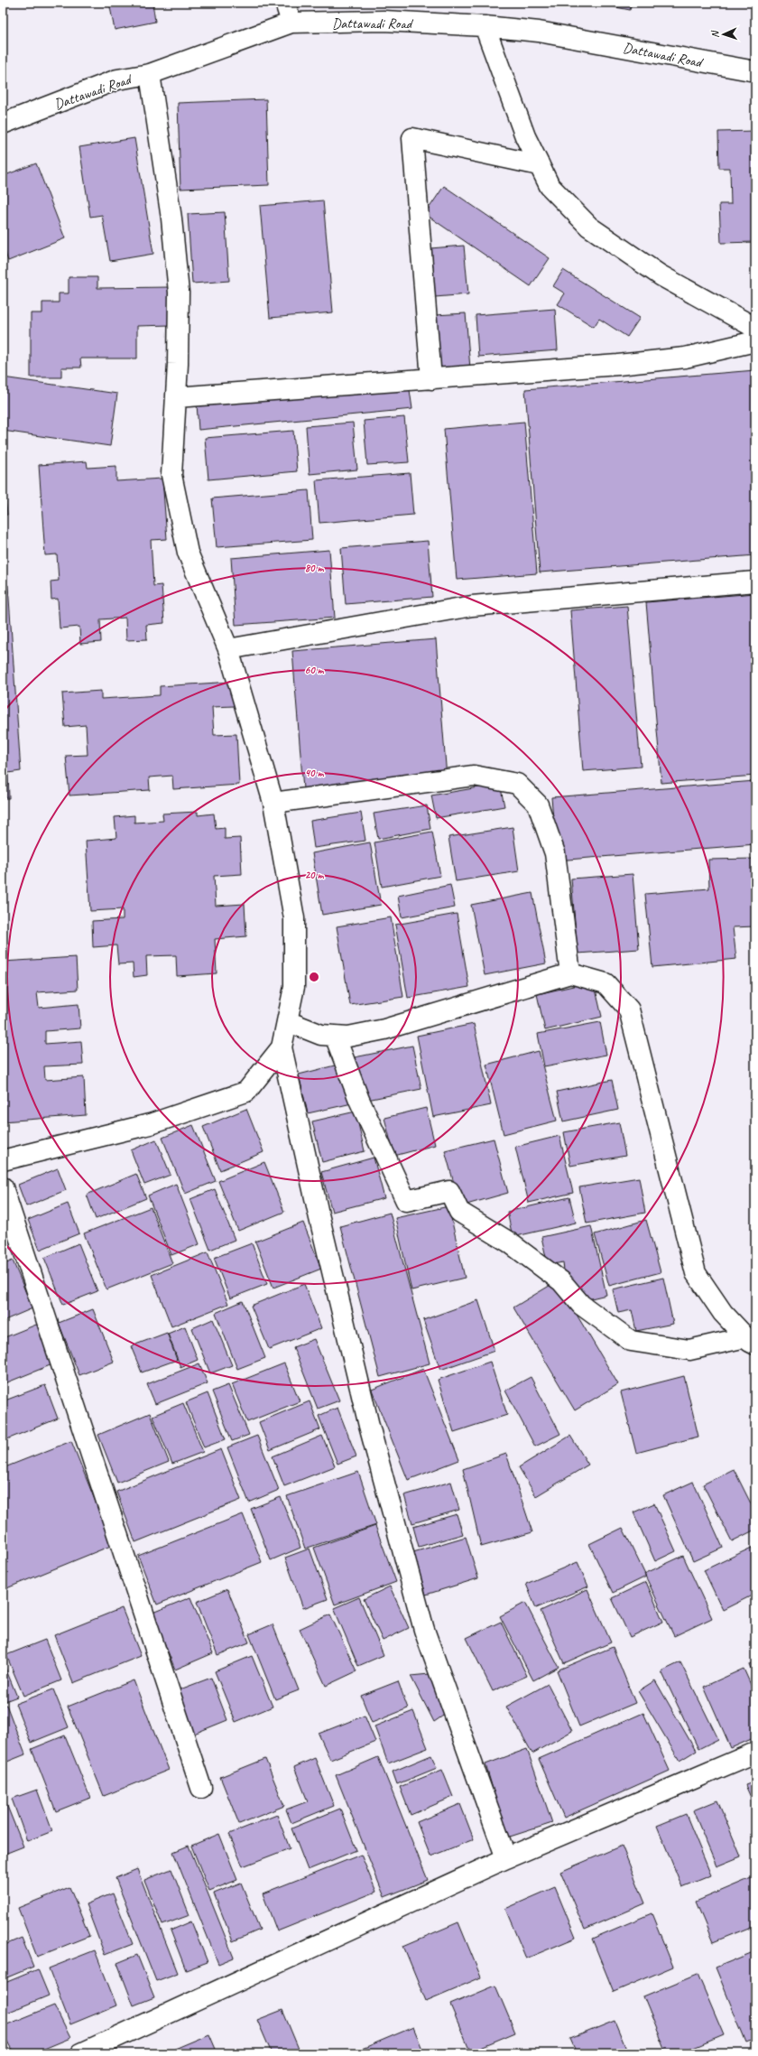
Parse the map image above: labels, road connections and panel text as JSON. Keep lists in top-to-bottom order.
{
  "streets": {
    "street": ["Dattawadi Road"]
  },
  "north": "left",
  "rings": [
    "80 m",
    "60 m",
    "40 m",
    "20 m"
  ]
}
